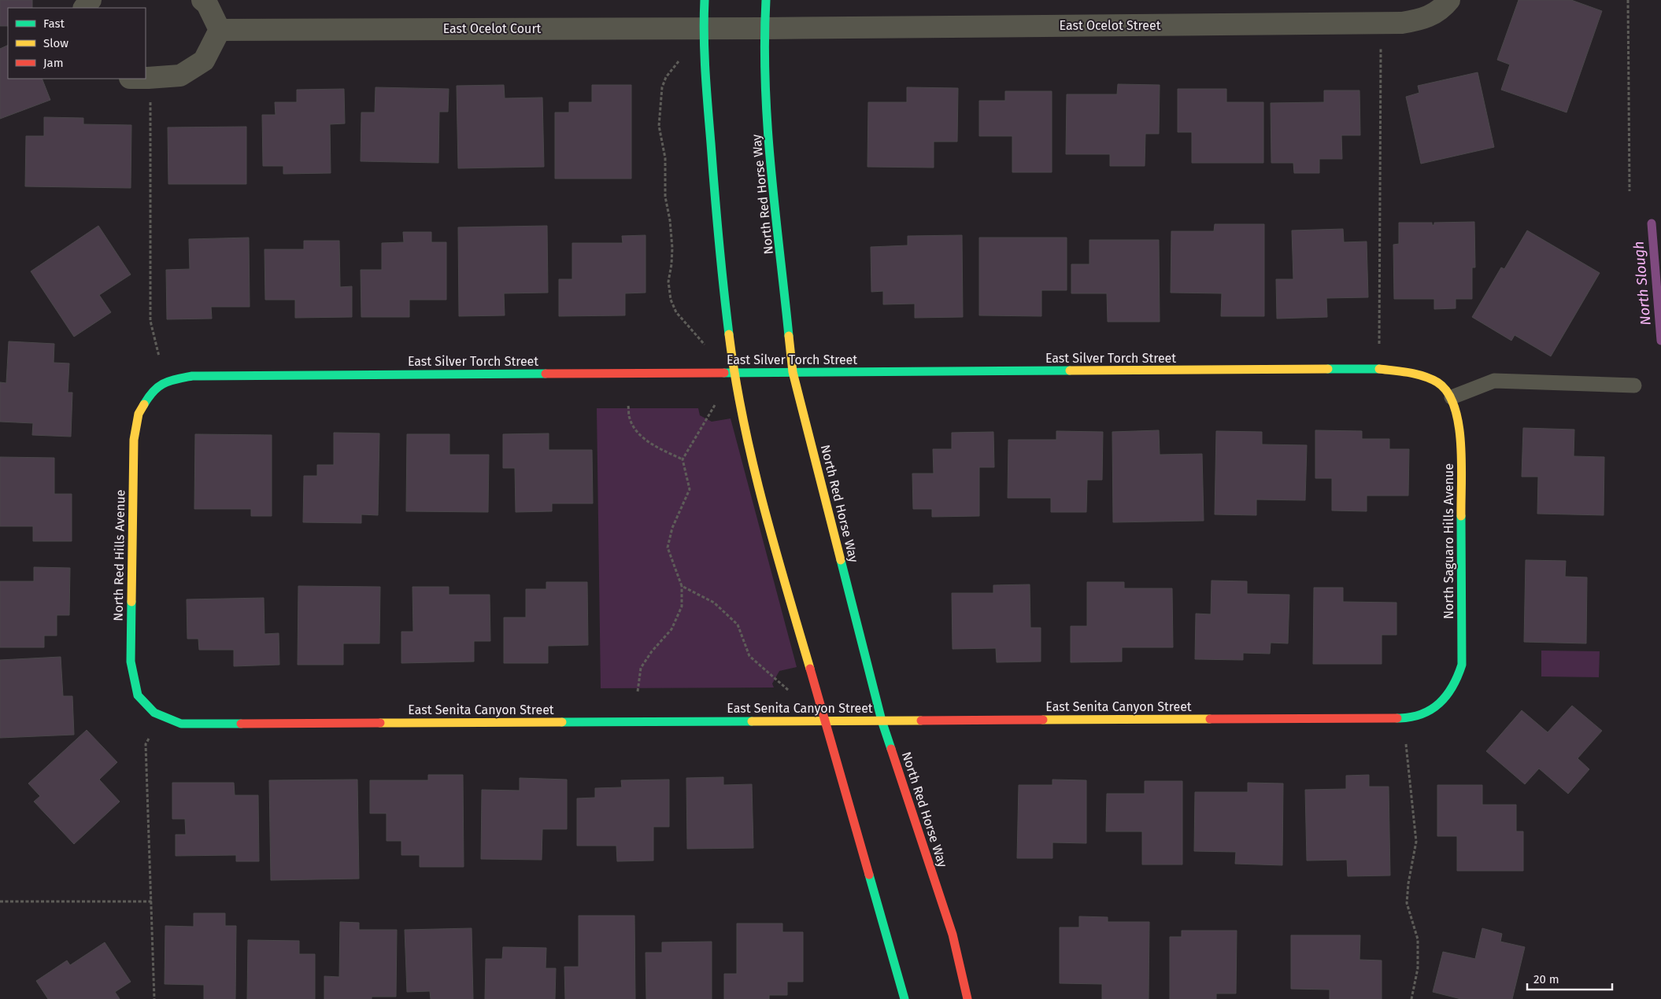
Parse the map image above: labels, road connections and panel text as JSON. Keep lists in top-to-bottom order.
{
  "streets": {
    "street": [
      "East Ocelot Street",
      "East Ocelot Court",
      "North Red Horse Way",
      "East Silver Torch Street",
      "North Saguaro Hills Avenue",
      "North Red Hills Avenue",
      "East Senita Canyon Street"
    ]
  },
  "crossings": [
    ["East Ocelot Street", "East Ocelot Court"],
    ["East Ocelot Street", "North Red Horse Way"],
    ["East Ocelot Court", "North Red Horse Way"],
    ["North Red Horse Way", "East Silver Torch Street"],
    ["North Red Horse Way", "East Senita Canyon Street"],
    ["East Silver Torch Street", "North Saguaro Hills Avenue"],
    ["East Silver Torch Street", "North Red Hills Avenue"],
    ["North Saguaro Hills Avenue", "East Senita Canyon Street"],
    ["North Red Hills Avenue", "East Senita Canyon Street"]
  ],
  "water": ["North Slough"],
  "legend": ["Fast", "Slow", "Jam"],
  "scale_bar": "20 m"
}
